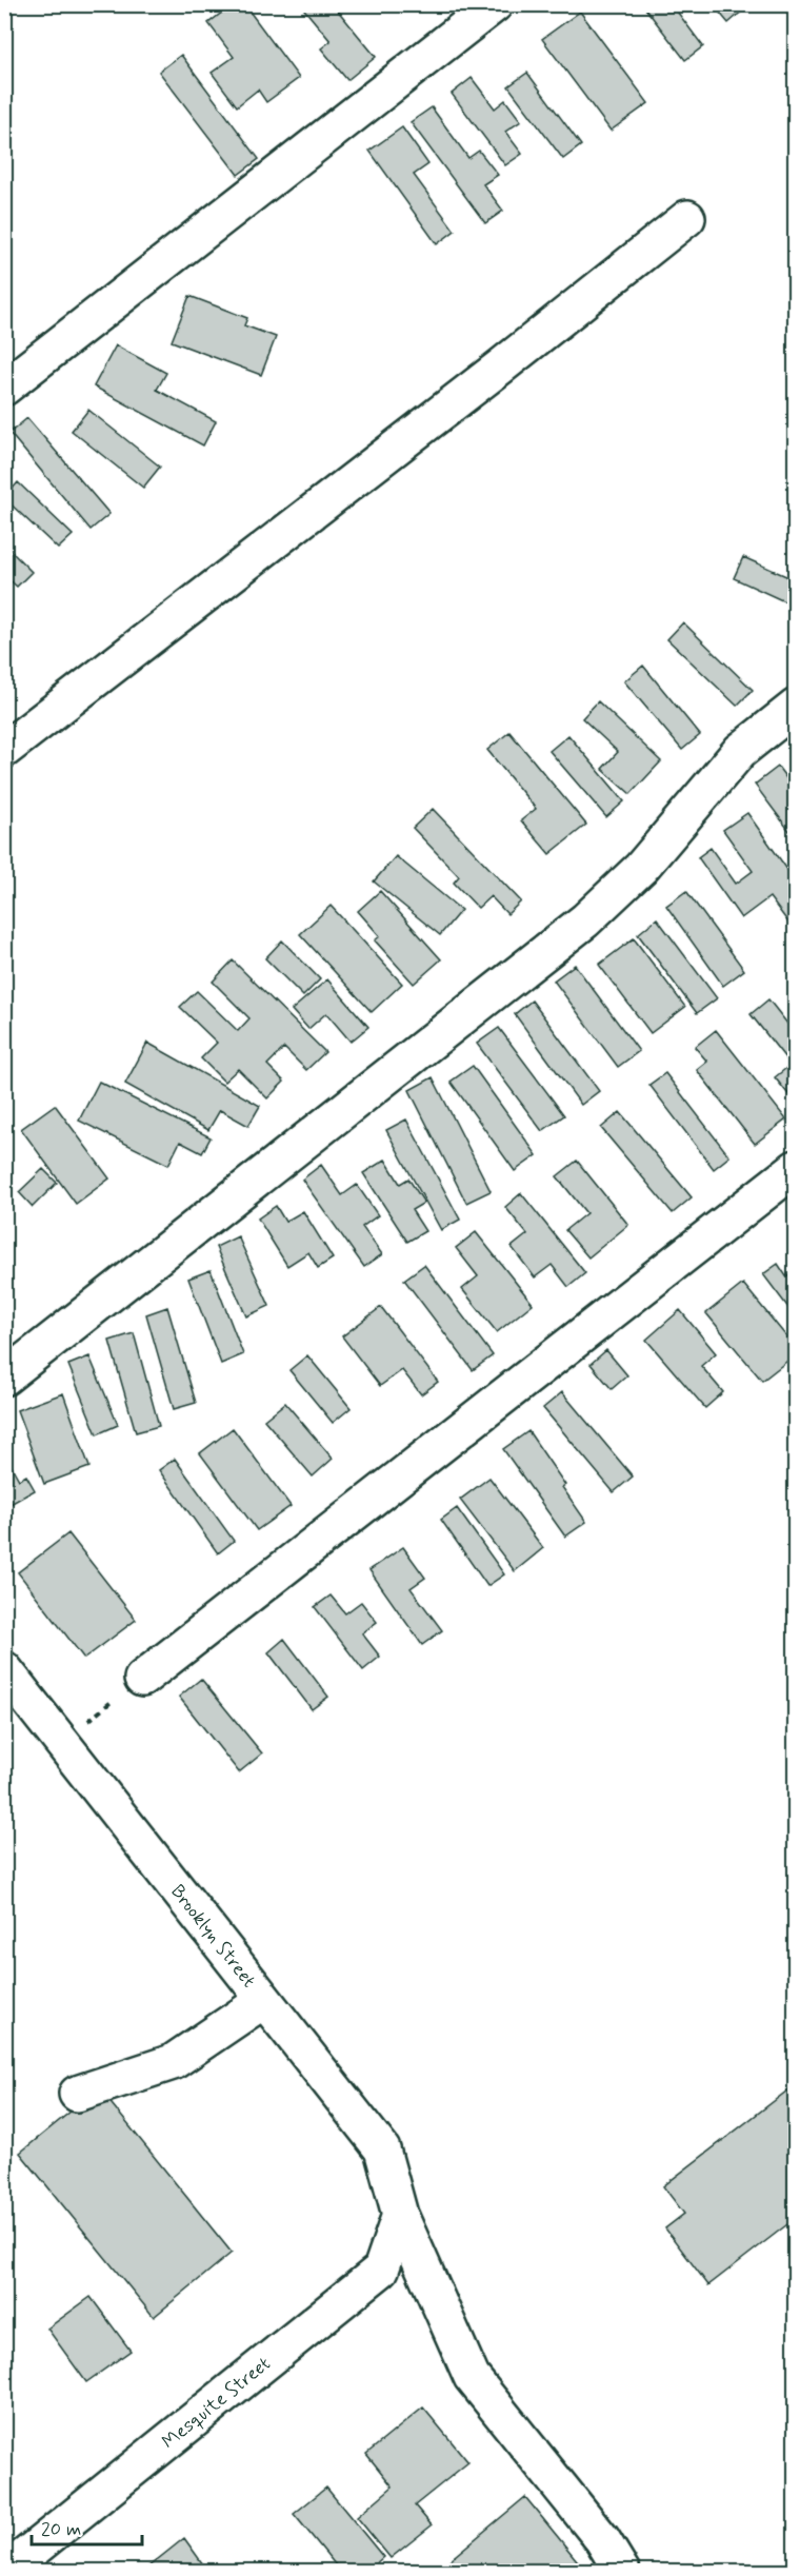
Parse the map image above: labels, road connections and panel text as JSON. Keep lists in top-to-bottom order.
{
  "streets": {
    "street": ["Brooklyn Street", "Mesquite Street"]
  },
  "crossings": [
    ["Brooklyn Street", "Mesquite Street"]
  ],
  "scale_bar": "20 m"
}
